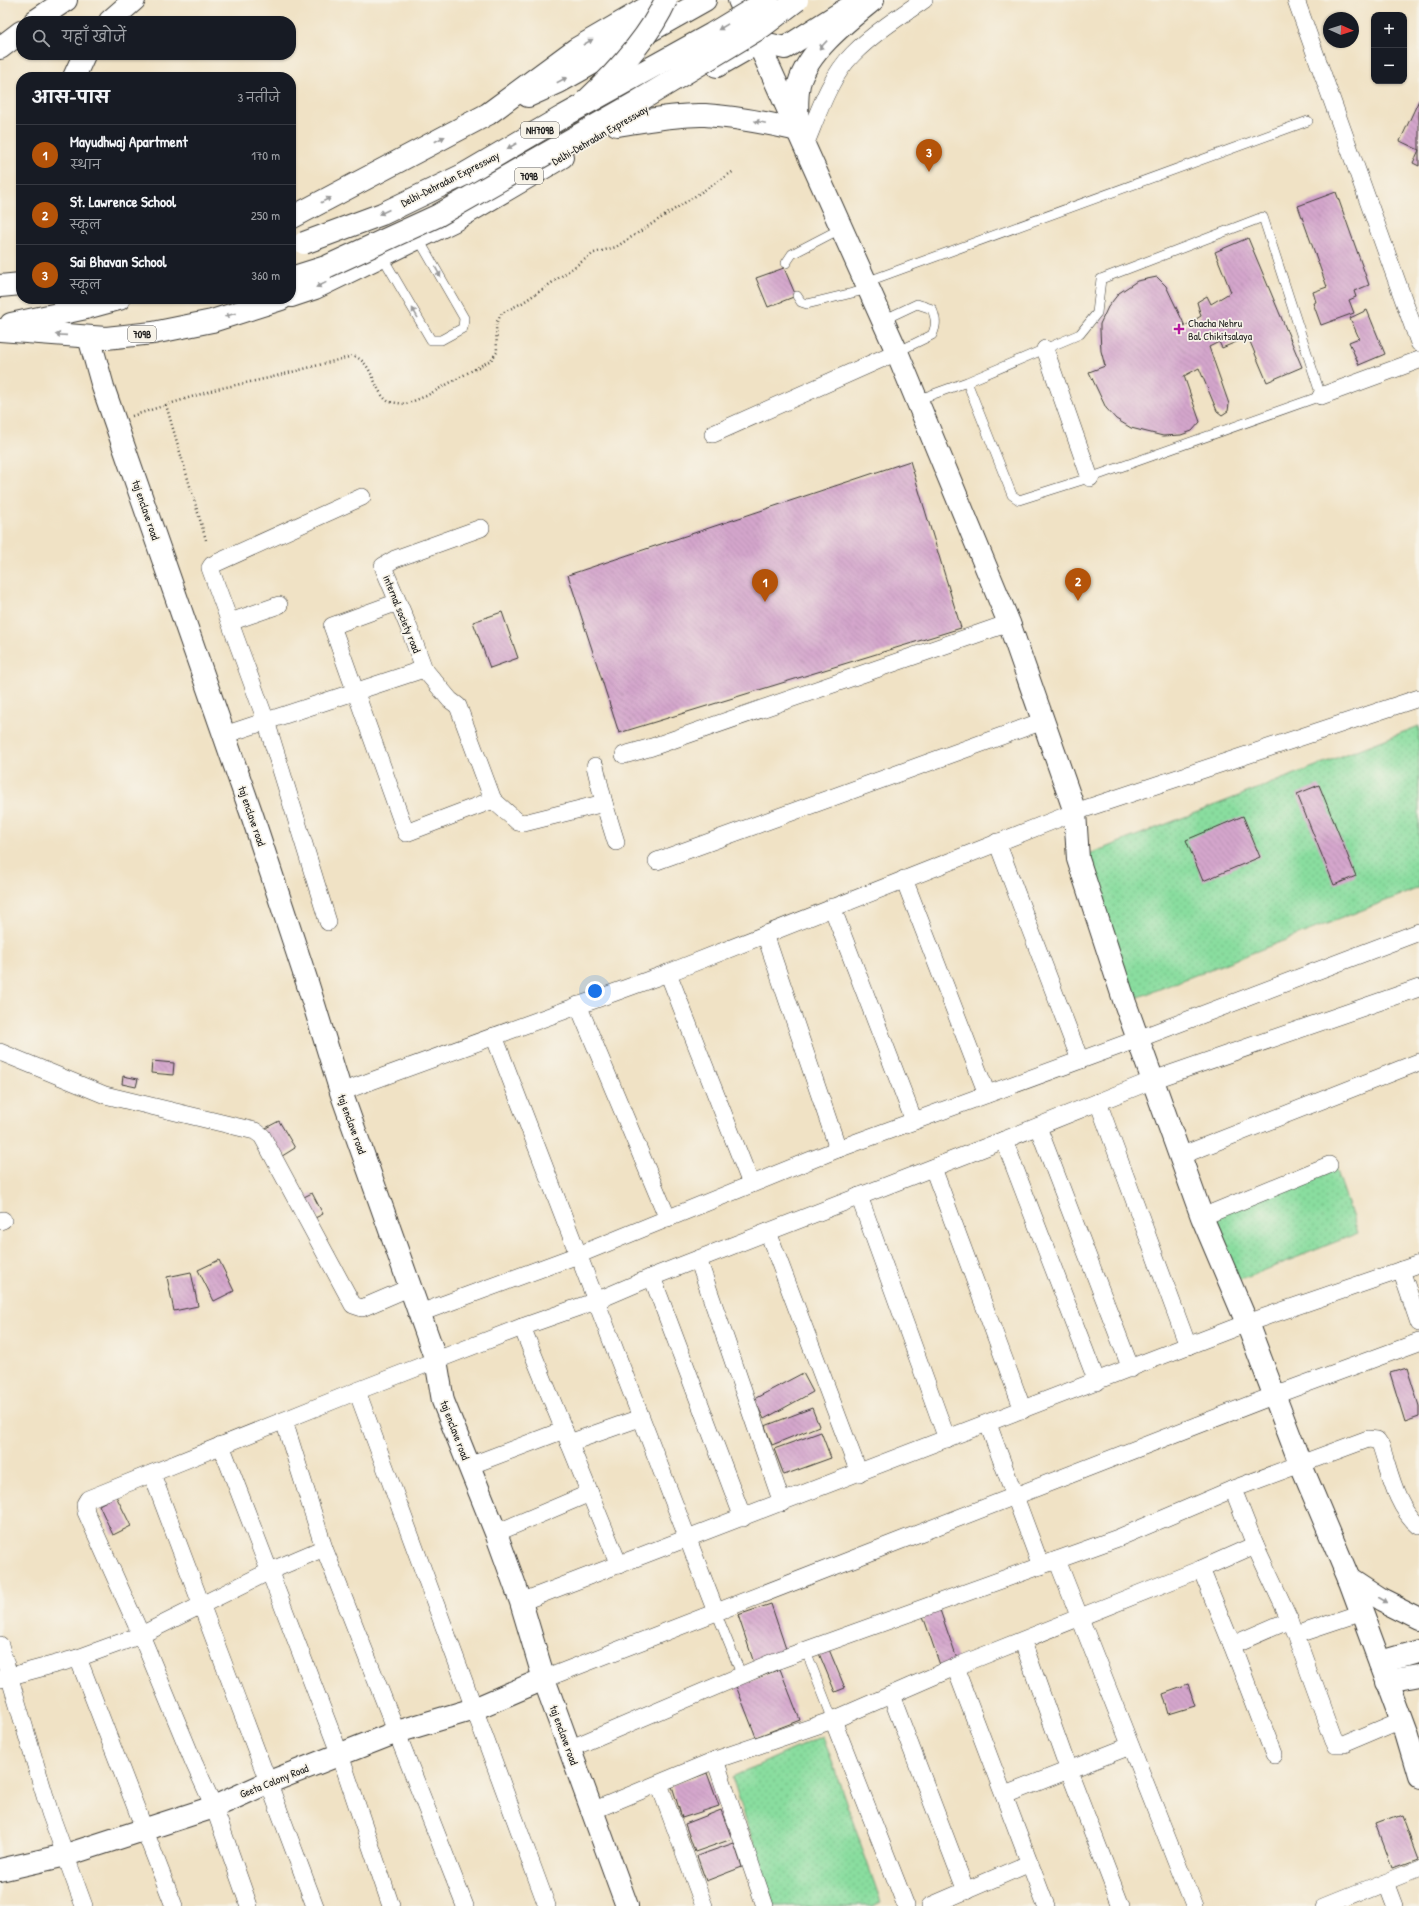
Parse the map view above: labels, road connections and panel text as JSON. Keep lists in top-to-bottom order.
{
  "streets": {
    "main road": [
      "NH709B",
      "Delhi–Dehradun Expressway",
      "709B",
      "Delhi-Dehradun Expressway",
      "taj enclave road",
      "Geeta Colony Road"
    ],
    "street": ["internal society road"]
  },
  "crossings": [
    ["709B", "taj enclave road"],
    ["taj enclave road", "Geeta Colony Road"]
  ],
  "places": {
    "health": ["Chacha Nehru Bal Chikitsalaya"]
  },
  "north": "right",
  "page": {
    "map_buttons": ["+", "−"],
    "search": "यहाँ खोजें",
    "heading": ["आस-पास", "3 नतीजे"],
    "list": [
      {
        "mark": "1",
        "name": "Mayudhwaj Apartment",
        "note": "स्थान",
        "value": "170 m"
      },
      {
        "mark": "2",
        "name": "St. Lawrence School",
        "note": "स्कूल",
        "value": "250 m"
      },
      {
        "mark": "3",
        "name": "Sai Bhavan School",
        "note": "स्कूल",
        "value": "360 m"
      }
    ],
    "pins": ["3", "2", "1"]
  }
}
